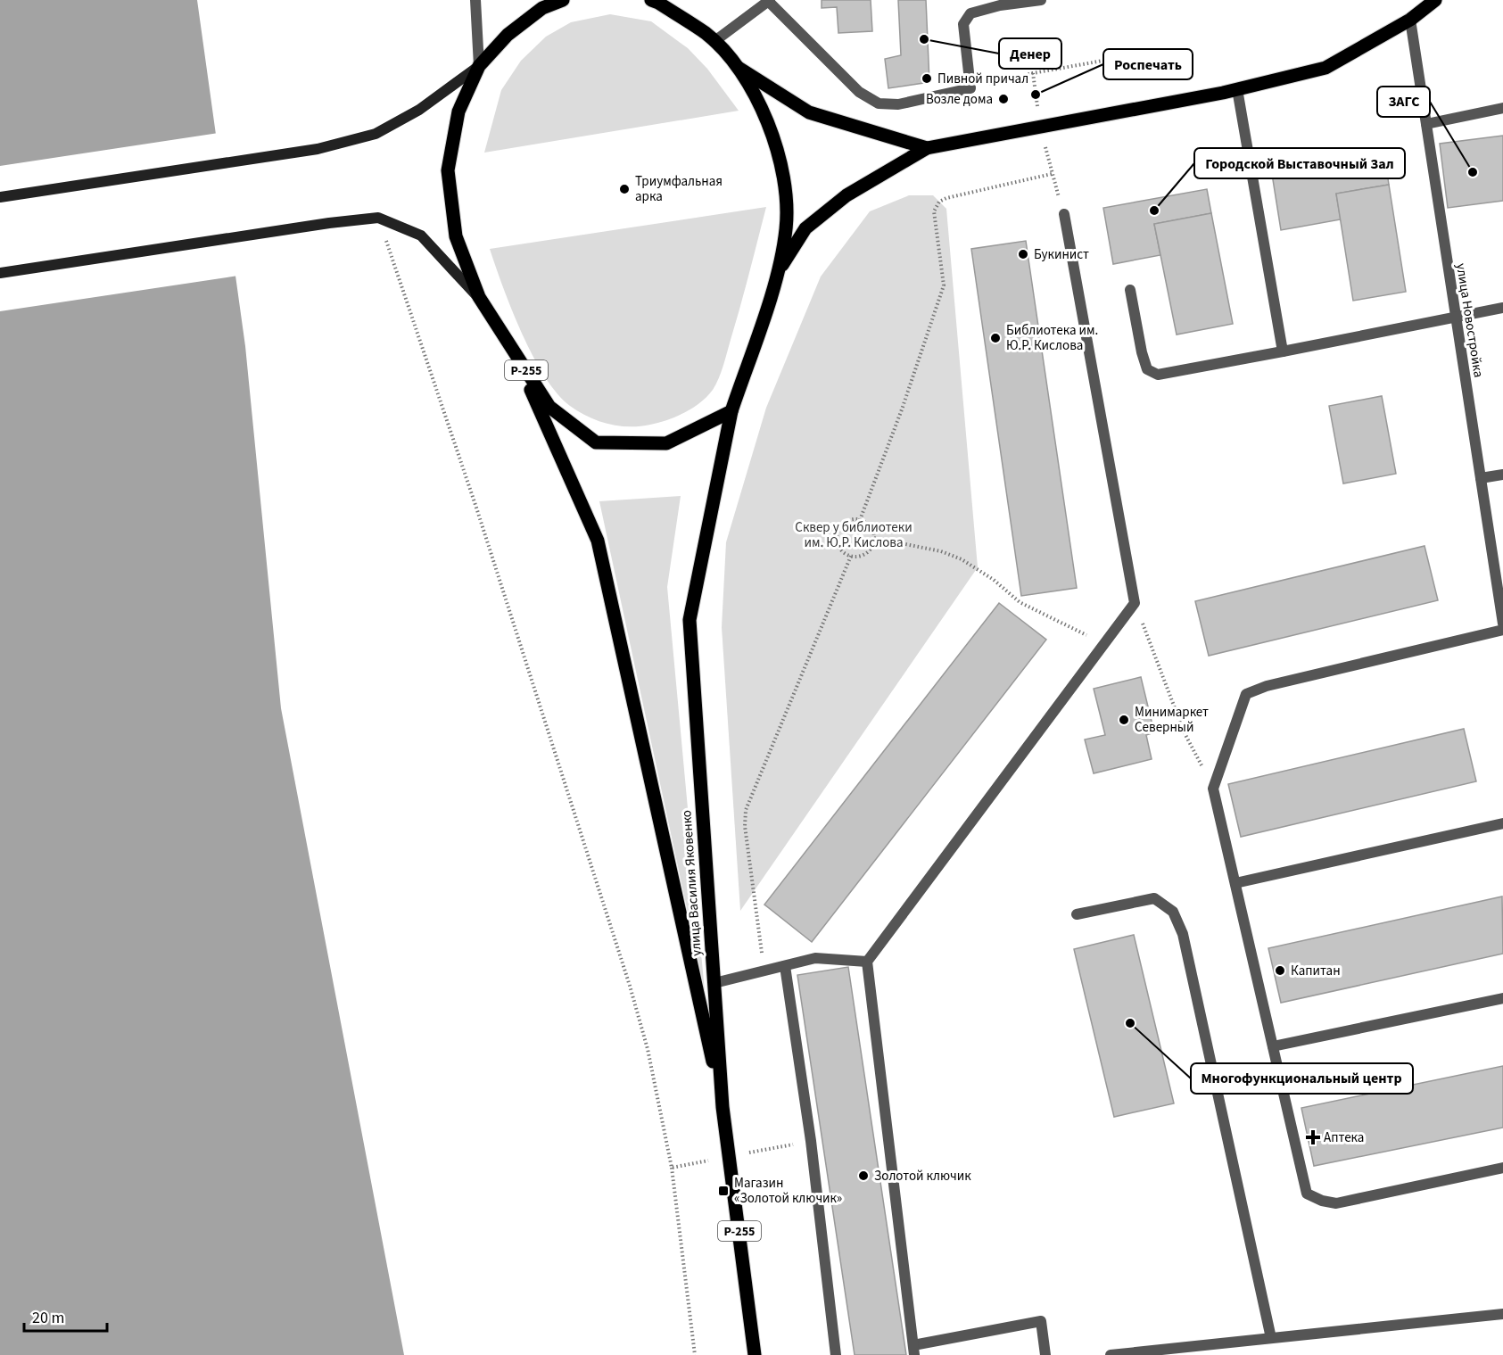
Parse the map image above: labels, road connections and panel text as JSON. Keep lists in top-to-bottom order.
{
  "streets": {
    "main road": ["Р-255", "улица Василия Яковенко"],
    "street": ["улица Новостройка"]
  },
  "crossings": [
    ["Р-255", "улица Василия Яковенко"]
  ],
  "parks": ["Сквер у библиотеки им. Ю.Р. Кислова"],
  "places": {
    "other": [
      "Денер",
      "Пивной причал",
      "Роспечать",
      "Возле дома",
      "ЗАГС",
      "Триумфальная арка",
      "Городской Выставочный Зал",
      "Букинист",
      "Библиотека им. Ю.Р. Кислова",
      "Минимаркет Северный",
      "Капитан",
      "Многофункциональный центр",
      "Золотой ключик"
    ],
    "health": ["Аптека"],
    "transit": ["Магазин «Золотой ключик»"]
  },
  "scale_bar": "20 m"
}
